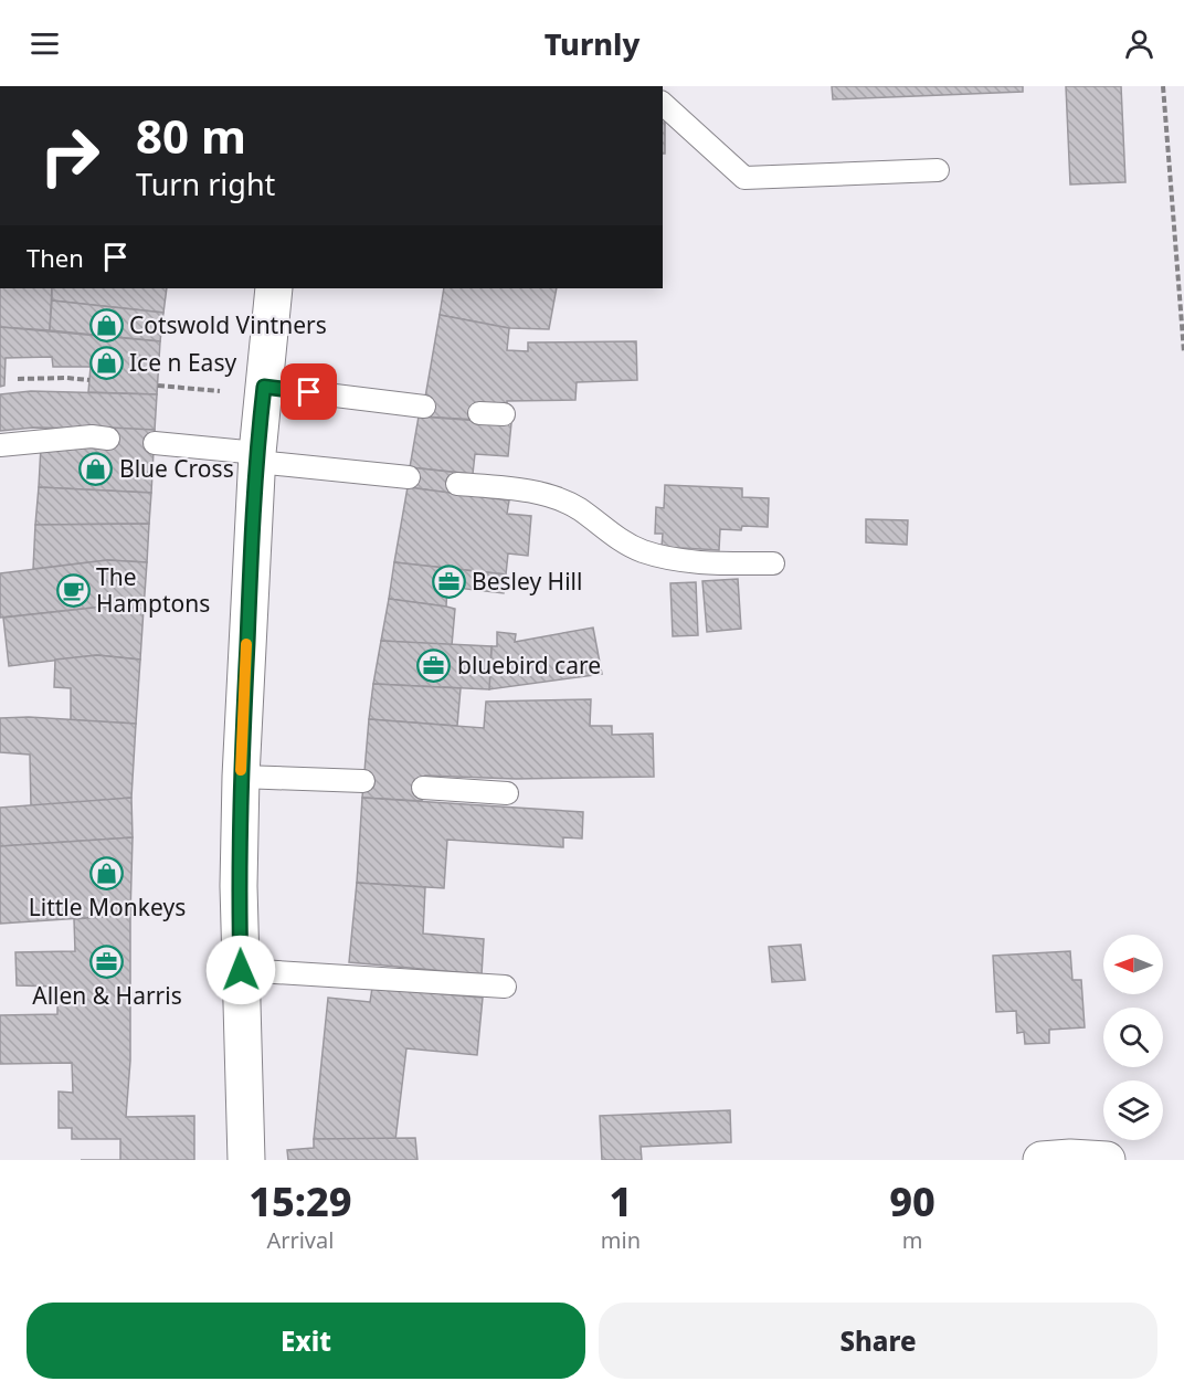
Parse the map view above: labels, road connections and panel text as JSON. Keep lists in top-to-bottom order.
{
  "places": {
    "shop": [
      "Cotswold Vintners",
      "Ice n Easy",
      "Blue Cross",
      "Little Monkeys"
    ],
    "office": ["Besley Hill", "bluebird care", "Allen & Harris"],
    "cafe": ["The Hamptons"]
  },
  "north": "left",
  "page": {
    "header": "Turnly",
    "turn": ["80 m", "Turn right"],
    "then": "Then",
    "eta": [
      "15:29",
      "Arrival",
      "1",
      "min",
      "90",
      "m"
    ],
    "buttons": ["Exit", "Share"]
  }
}
